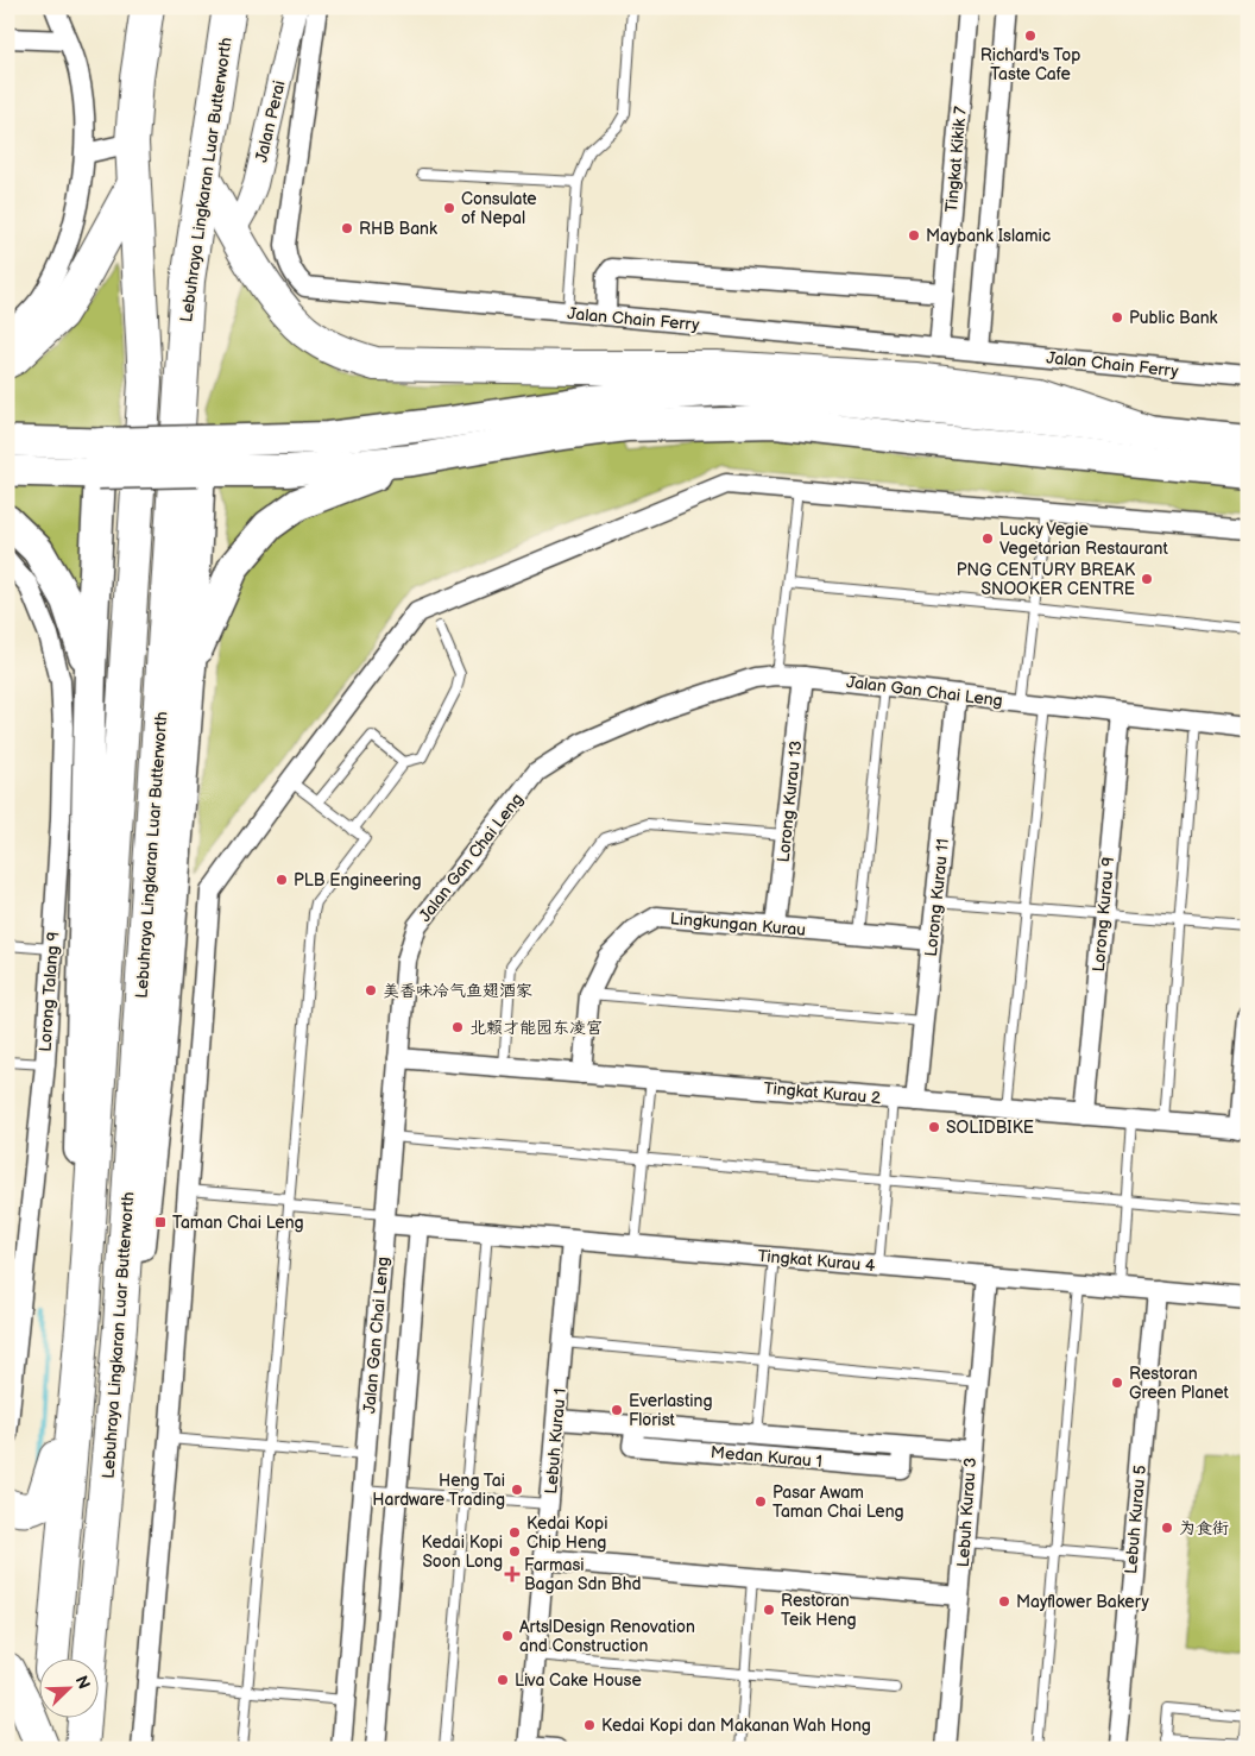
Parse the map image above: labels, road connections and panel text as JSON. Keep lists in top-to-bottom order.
{
  "streets": {
    "highway": ["Lebuhraya Lingkaran Luar Butterworth"],
    "street": [
      "Jalan Perai",
      "Tingkat Kikik 7",
      "Jalan Chain Ferry",
      "Jalan Gan Chai Leng",
      "Lorong Kurau 13",
      "Lorong Kurau 11",
      "Lorong Kurau 9",
      "Lingkungan Kurau",
      "Lorong Talang 9",
      "Tingkat Kurau 2",
      "Tingkat Kurau 4",
      "Lebuh Kurau 1",
      "Medan Kurau 1",
      "Lebuh Kurau 3",
      "Lebuh Kurau 5"
    ]
  },
  "crossings": [
    ["Tingkat Kikik 7", "Jalan Chain Ferry"],
    ["Jalan Gan Chai Leng", "Lorong Kurau 13"],
    ["Jalan Gan Chai Leng", "Lorong Kurau 11"],
    ["Jalan Gan Chai Leng", "Lorong Kurau 9"],
    ["Jalan Gan Chai Leng", "Tingkat Kurau 2"],
    ["Jalan Gan Chai Leng", "Tingkat Kurau 4"],
    ["Lorong Kurau 13", "Lingkungan Kurau"],
    ["Lorong Kurau 11", "Lingkungan Kurau"],
    ["Lorong Kurau 11", "Tingkat Kurau 2"],
    ["Lorong Kurau 9", "Tingkat Kurau 2"],
    ["Lingkungan Kurau", "Tingkat Kurau 2"],
    ["Tingkat Kurau 4", "Lebuh Kurau 1"],
    ["Tingkat Kurau 4", "Lebuh Kurau 3"],
    ["Tingkat Kurau 4", "Lebuh Kurau 5"],
    ["Lebuh Kurau 1", "Medan Kurau 1"],
    ["Medan Kurau 1", "Lebuh Kurau 3"]
  ],
  "places": {
    "other": [
      "Richard's Top Taste Cafe",
      "Consulate of Nepal",
      "RHB Bank",
      "Maybank Islamic",
      "Public Bank",
      "Lucky Vegie Vegetarian Restaurant",
      "PNG CENTURY BREAK SNOOKER CENTRE",
      "PLB Engineering",
      "美香味冷气鱼翅酒家",
      "北赖才能园东凌宫",
      "SOLIDBIKE",
      "Restoran Green Planet",
      "Everlasting Florist",
      "Heng Tai Hardware Trading",
      "Pasar Awam Taman Chai Leng",
      "为食街",
      "Kedai Kopi Chip Heng",
      "Kedai Kopi Soon Long",
      "Mayflower Bakery",
      "Restoran Teik Heng",
      "Arts|Design Renovation and Construction",
      "Liva Cake House",
      "Kedai Kopi dan Makanan Wah Hong"
    ],
    "transit": ["Taman Chai Leng"],
    "health": ["Farmasi Bagan Sdn Bhd"]
  },
  "north": "top right"
}
